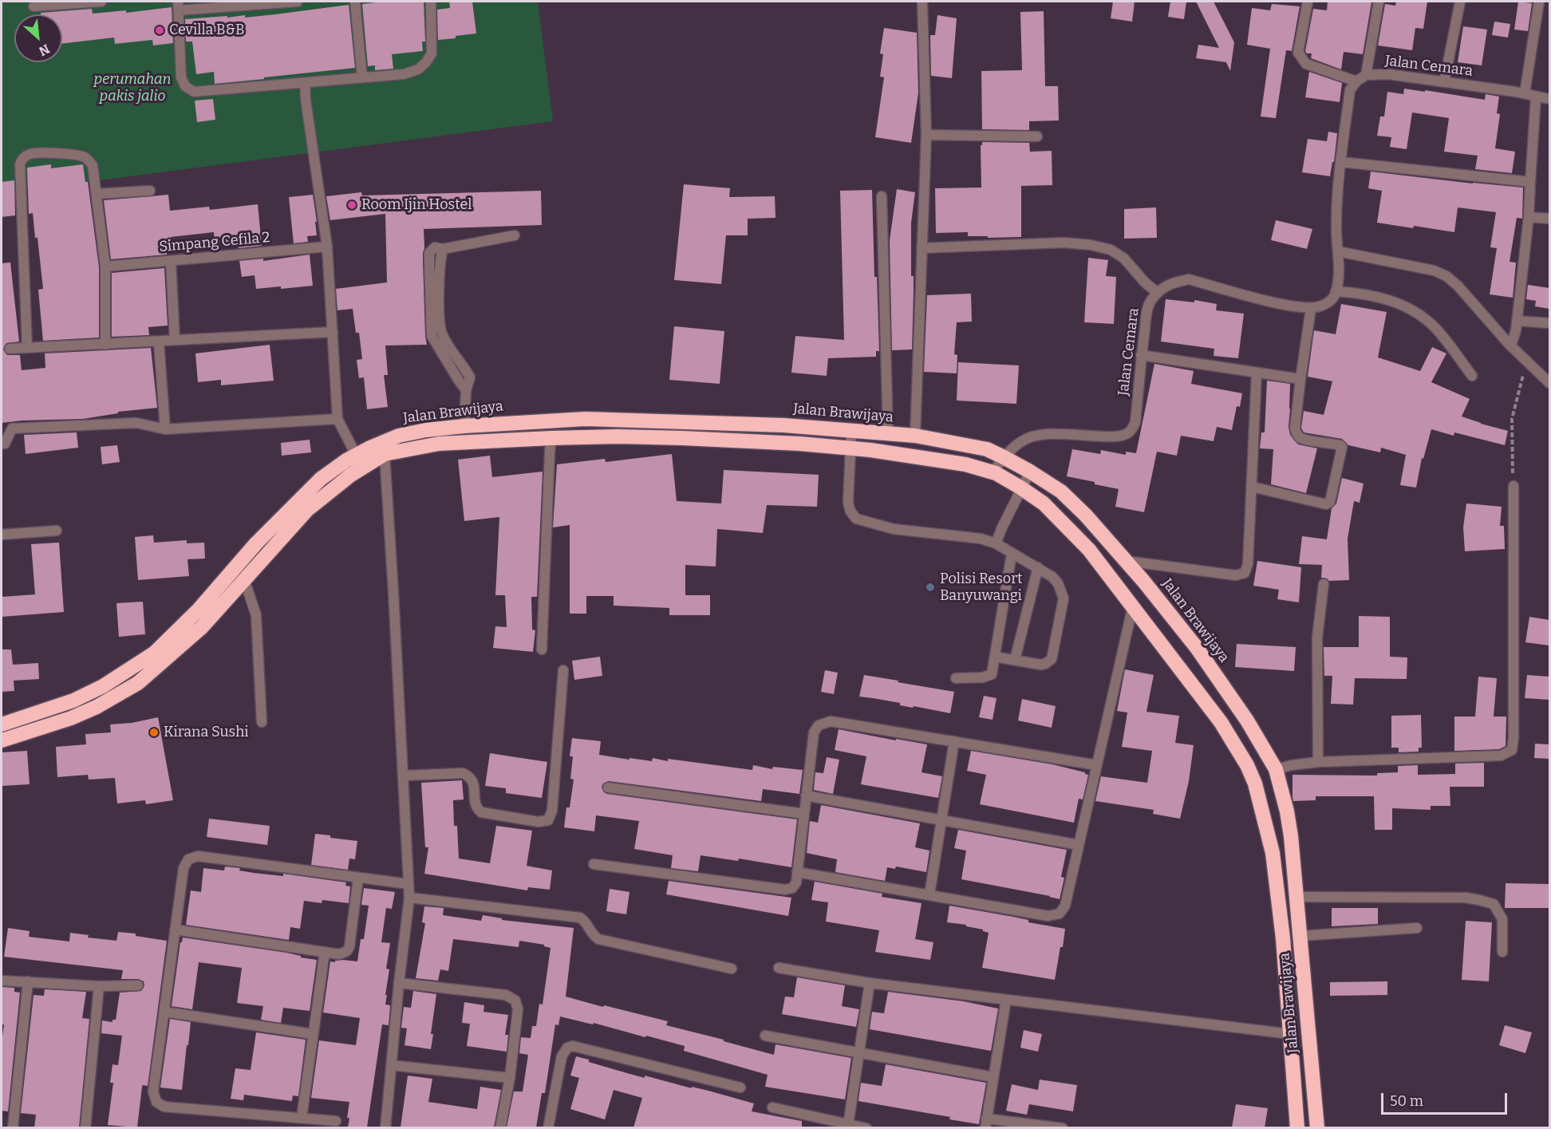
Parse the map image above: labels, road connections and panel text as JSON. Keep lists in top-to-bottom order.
{
  "streets": {
    "highway": ["Jalan Brawijaya"],
    "street": ["Jalan Cemara", "Simpang Cefila 2"]
  },
  "crossings": [
    ["Jalan Cemara", "Jalan Brawijaya"]
  ],
  "parks": ["perumahan pakis jalio"],
  "places": [
    "Cevilla B&B",
    "Room Ijin Hostel",
    "Polisi Resort Banyuwangi",
    "Kirana Sushi"
  ],
  "scale_bar": "50 m",
  "north": "bottom right"
}
